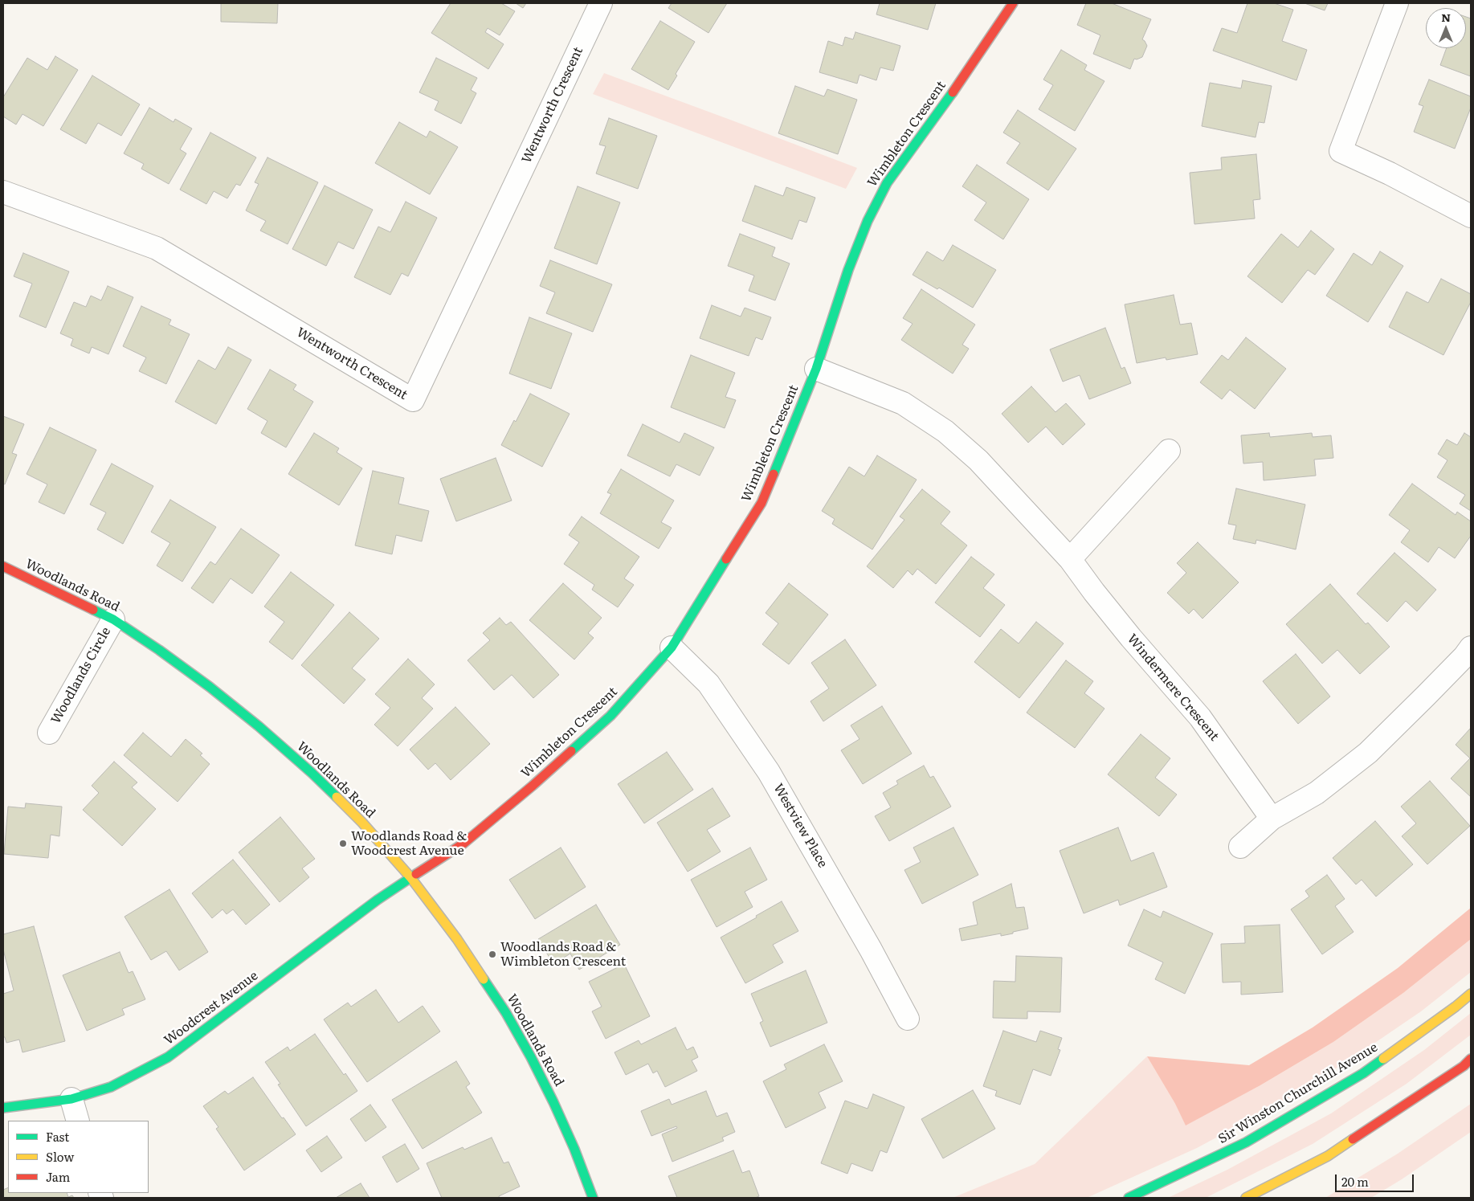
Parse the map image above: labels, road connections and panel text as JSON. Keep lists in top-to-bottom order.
{
  "streets": {
    "street": [
      "Wentworth Crescent",
      "Wimbleton Crescent",
      "Woodlands Road",
      "Woodlands Circle",
      "Windermere Crescent",
      "Westview Place",
      "Woodcrest Avenue",
      "Sir Winston Churchill Avenue"
    ]
  },
  "crossings": [
    ["Wimbleton Crescent", "Woodlands Road"],
    ["Wimbleton Crescent", "Windermere Crescent"],
    ["Wimbleton Crescent", "Westview Place"],
    ["Wimbleton Crescent", "Woodcrest Avenue"],
    ["Woodlands Road", "Woodlands Circle"],
    ["Woodlands Road", "Woodcrest Avenue"]
  ],
  "places": ["Woodlands Road & Woodcrest Avenue", "Woodlands Road & Wimbleton Crescent"],
  "legend": ["Fast", "Slow", "Jam"],
  "scale_bar": "20 m",
  "north": "top"
}
